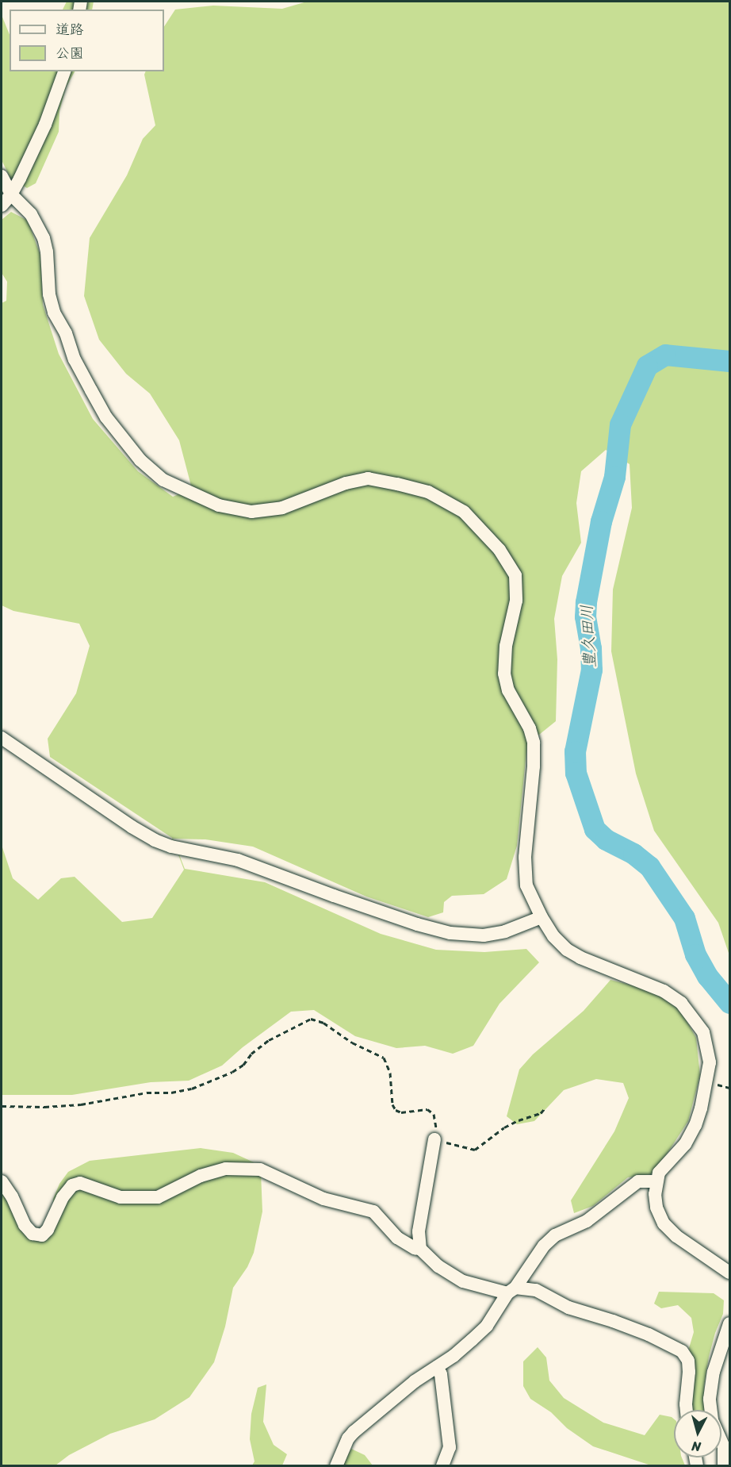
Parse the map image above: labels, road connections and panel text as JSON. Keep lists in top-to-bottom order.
{
  "water": ["豊久田川"],
  "legend": ["道路", "公園"],
  "north": "bottom"
}
